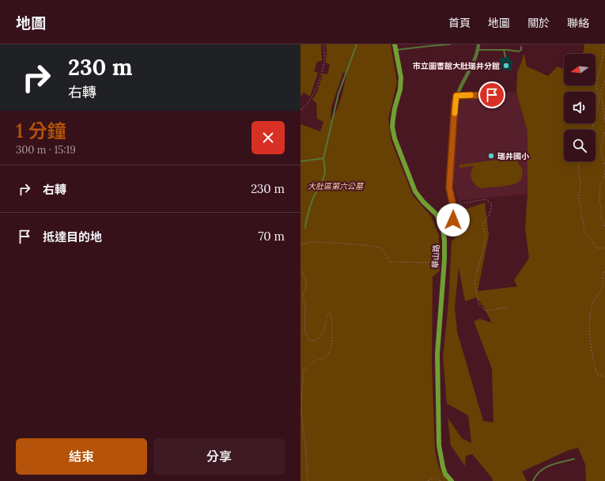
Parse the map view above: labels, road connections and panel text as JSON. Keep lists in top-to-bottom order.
{
  "streets": {
    "street": ["華山路"]
  },
  "parks": ["大肚區第六公墓"],
  "places": ["市立圖書館大肚瑞井分館", "瑞井國小"],
  "north": "left",
  "page": {
    "header": "地圖",
    "nav": [
      "首頁",
      "地圖",
      "關於",
      "聯絡"
    ],
    "turn": ["230 m", "右轉"],
    "heading": ["1 分鐘", "300 m · 15:19"],
    "list": [
      {
        "name": "右轉",
        "value": "230 m"
      },
      {
        "name": "抵達目的地",
        "value": "70 m"
      }
    ],
    "buttons": ["結束", "分享"]
  }
}
